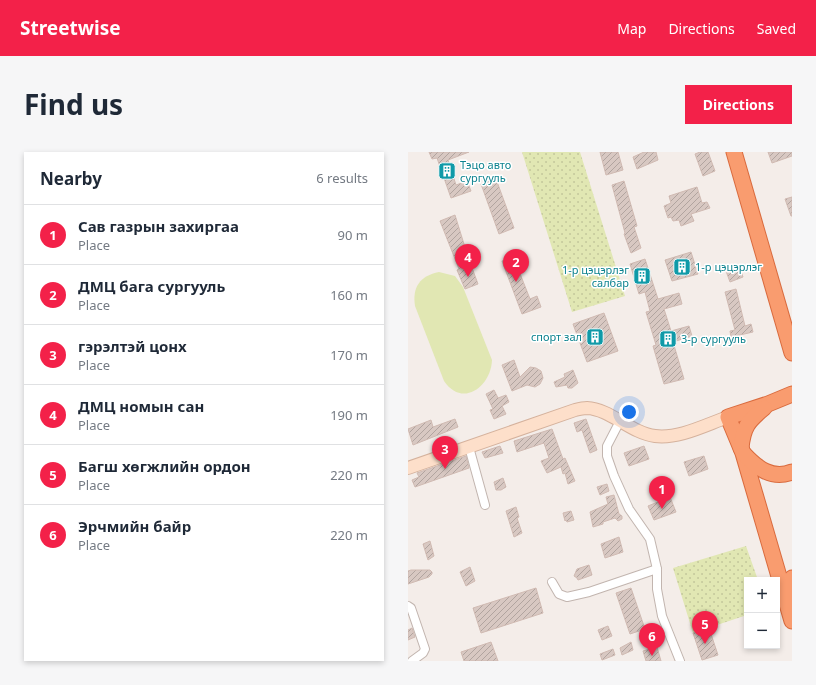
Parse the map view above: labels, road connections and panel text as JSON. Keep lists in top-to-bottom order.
{
  "places": {
    "building": [
      "Тэцо авто сургууль",
      "1-р цэцэрлэг",
      "1-р цэцэрлэг салбар",
      "спорт зал",
      "3-р сургууль"
    ]
  },
  "page": {
    "header": "Streetwise",
    "nav": ["Map", "Directions", "Saved"],
    "title": "Find us",
    "buttons": "Directions",
    "heading": ["Nearby", "6 results"],
    "list": [
      {
        "mark": "1",
        "name": "Сав газрын захиргаа",
        "note": "Place",
        "value": "90 m"
      },
      {
        "mark": "2",
        "name": "ДМЦ бага сургууль",
        "note": "Place",
        "value": "160 m"
      },
      {
        "mark": "3",
        "name": "гэрэлтэй цонх",
        "note": "Place",
        "value": "170 m"
      },
      {
        "mark": "4",
        "name": "ДМЦ номын сан",
        "note": "Place",
        "value": "190 m"
      },
      {
        "mark": "5",
        "name": "Багш хөгжлийн ордон",
        "note": "Place",
        "value": "220 m"
      },
      {
        "mark": "6",
        "name": "Эрчмийн байр",
        "note": "Place",
        "value": "220 m"
      }
    ],
    "pins": [
      "4",
      "2",
      "3",
      "1",
      "5",
      "6"
    ],
    "map_buttons": ["+", "−"]
  }
}
